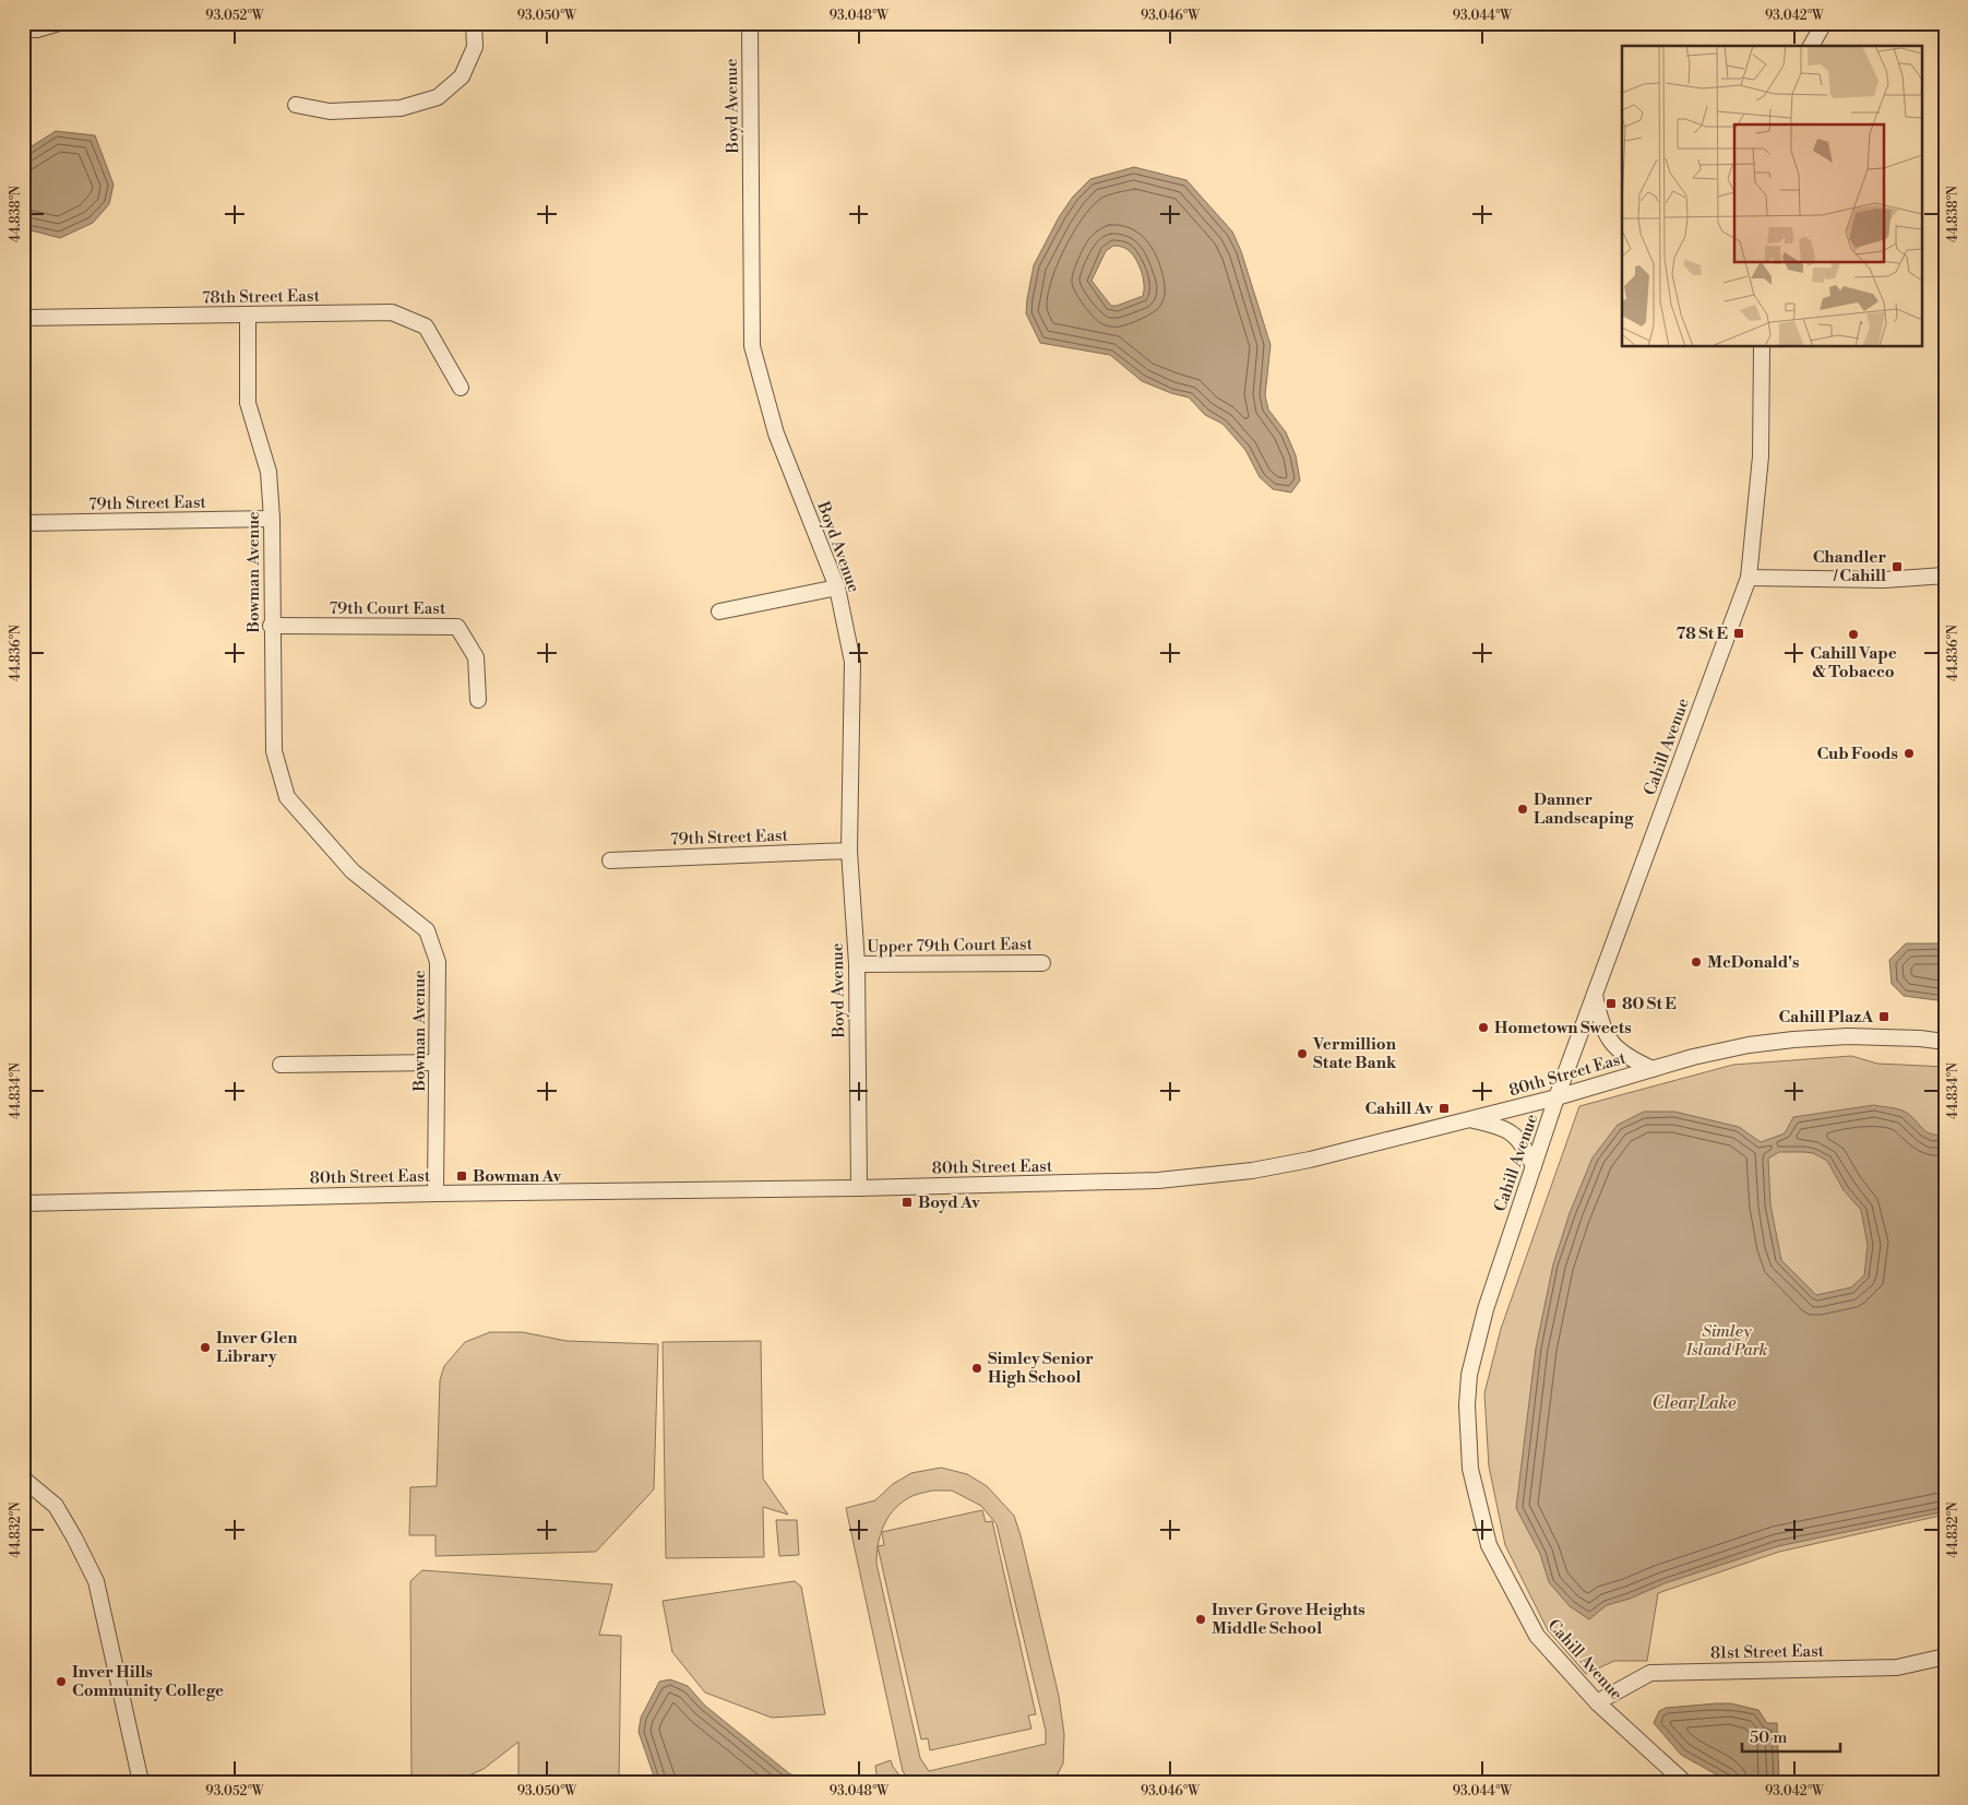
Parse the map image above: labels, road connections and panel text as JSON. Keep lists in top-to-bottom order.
{
  "streets": {
    "street": [
      "Boyd Avenue",
      "78th Street East",
      "79th Street East",
      "Bowman Avenue",
      "79th Court East",
      "Cahill Avenue",
      "Upper 79th Court East",
      "80th Street East",
      "81st Street East"
    ]
  },
  "crossings": [
    ["Boyd Avenue", "79th Street East"],
    ["Boyd Avenue", "Upper 79th Court East"],
    ["Boyd Avenue", "80th Street East"],
    ["78th Street East", "Bowman Avenue"],
    ["79th Street East", "Bowman Avenue"],
    ["Bowman Avenue", "79th Court East"],
    ["Bowman Avenue", "80th Street East"],
    ["Cahill Avenue", "80th Street East"],
    ["Cahill Avenue", "81st Street East"]
  ],
  "water": ["Clear Lake"],
  "parks": ["Simley Island Park"],
  "places": {
    "transit": [
      "Chandler / Cahill",
      "78 St E",
      "80 St E",
      "Cahill PlazA",
      "Cahill Av",
      "Bowman Av",
      "Boyd Av"
    ],
    "other": [
      "Cahill Vape & Tobacco",
      "Cub Foods",
      "Danner Landscaping",
      "McDonald's",
      "Hometown Sweets",
      "Vermillion State Bank",
      "Inver Glen Library",
      "Simley Senior High School",
      "Inver Grove Heights Middle School",
      "Inver Hills Community College"
    ]
  },
  "scale_bar": "50 m",
  "coordinates": [
    "93.052°W",
    "93.050°W",
    "93.048°W",
    "93.046°W",
    "93.044°W",
    "93.042°W",
    "44.838°N",
    "44.836°N",
    "44.834°N",
    "44.832°N"
  ]
}
